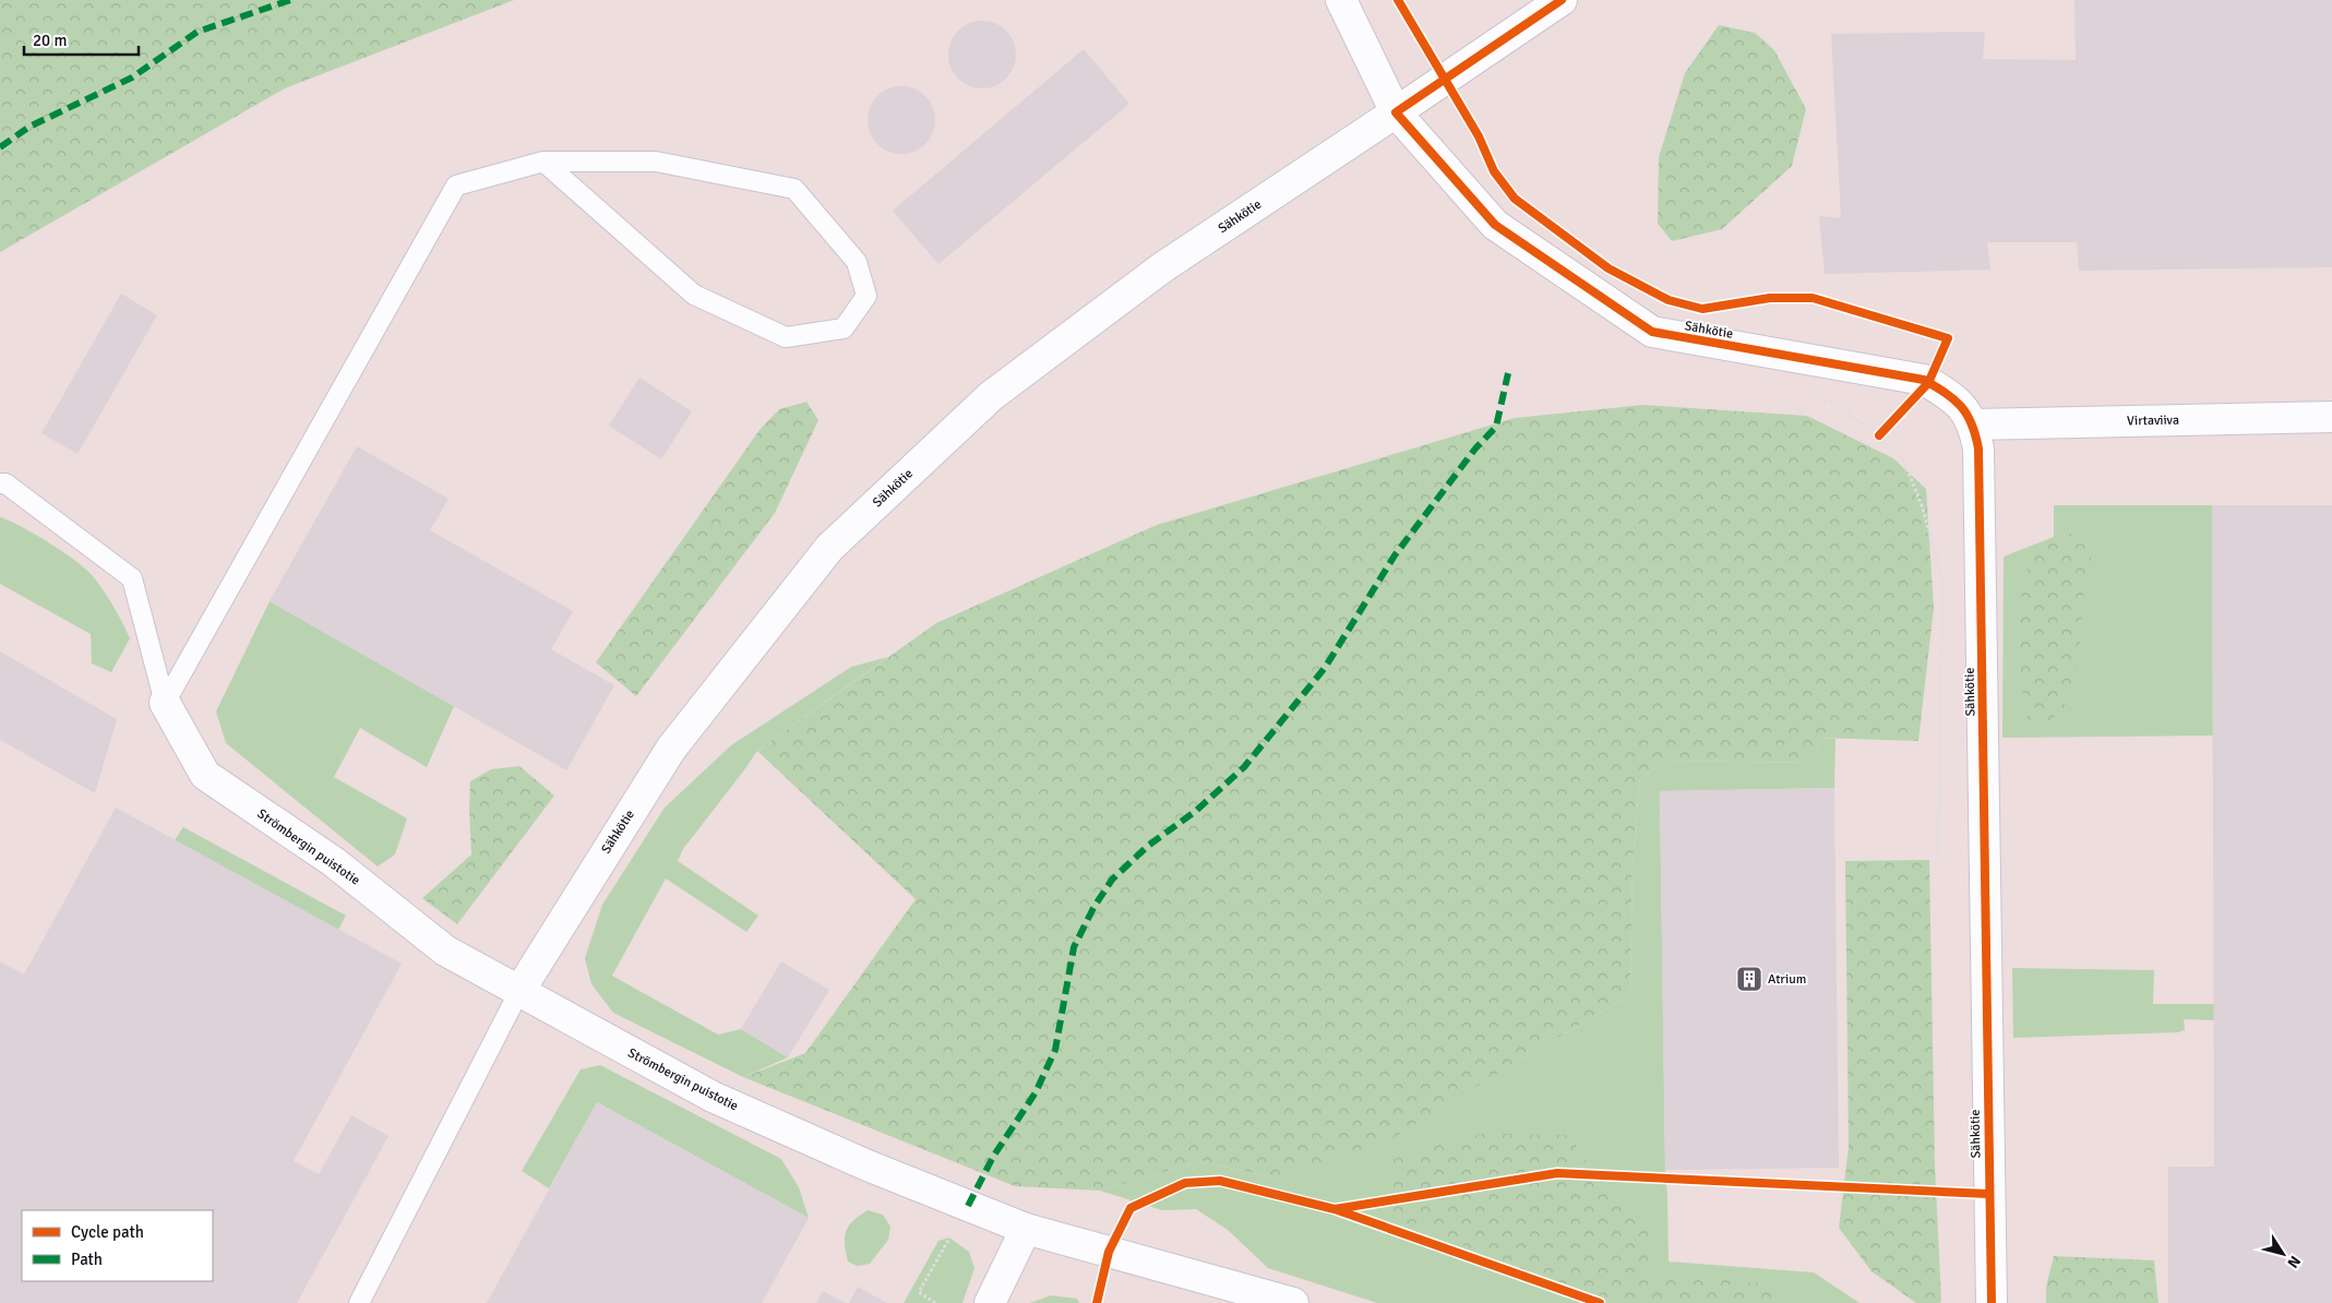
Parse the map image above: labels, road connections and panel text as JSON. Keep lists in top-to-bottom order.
{
  "streets": {
    "street": ["Sähkötie", "Virtaviiva", "Strömbergin puistotie"]
  },
  "crossings": [
    ["Sähkötie", "Virtaviiva"],
    ["Sähkötie", "Strömbergin puistotie"]
  ],
  "places": {
    "building": ["Atrium"]
  },
  "legend": ["Cycle path", "Path"],
  "scale_bar": "20 m",
  "north": "bottom right"
}
